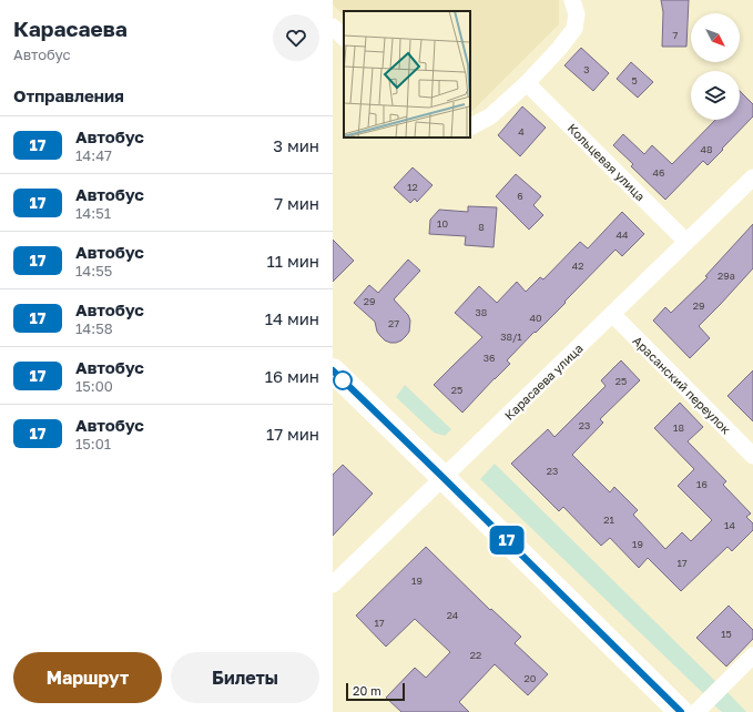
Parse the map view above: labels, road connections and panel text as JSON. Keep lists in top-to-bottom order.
{
  "streets": {
    "street": ["Кольцевая улица", "Карасаева улица", "Арасанский переулок"]
  },
  "crossings": [
    ["Кольцевая улица", "Карасаева улица"],
    ["Карасаева улица", "Арасанский переулок"]
  ],
  "lines": ["bus line 17"],
  "house_numbers": [
    "7",
    "3",
    "5",
    "4",
    "48",
    "46",
    "12",
    "6",
    "10",
    "8",
    "44",
    "42",
    "29а",
    "29",
    "29",
    "38",
    "40",
    "27",
    "38/1",
    "36",
    "25",
    "25",
    "23",
    "18",
    "23",
    "16",
    "21",
    "14",
    "19",
    "17",
    "19",
    "24",
    "17",
    "15",
    "22",
    "20"
  ],
  "scale_bar": "20 m",
  "north": "bottom right",
  "page": {
    "heading": [
      ["Карасаева", "Автобус"],
      "Отправления"
    ],
    "on_map": "17",
    "list": [
      {
        "mark": "17",
        "name": "Автобус",
        "note": "14:47",
        "value": "3 мин"
      },
      {
        "mark": "17",
        "name": "Автобус",
        "note": "14:51",
        "value": "7 мин"
      },
      {
        "mark": "17",
        "name": "Автобус",
        "note": "14:55",
        "value": "11 мин"
      },
      {
        "mark": "17",
        "name": "Автобус",
        "note": "14:58",
        "value": "14 мин"
      },
      {
        "mark": "17",
        "name": "Автобус",
        "note": "15:00",
        "value": "16 мин"
      },
      {
        "mark": "17",
        "name": "Автобус",
        "note": "15:01",
        "value": "17 мин"
      }
    ],
    "buttons": ["Маршрут", "Билеты"],
    "scale": "20 m"
  }
}
